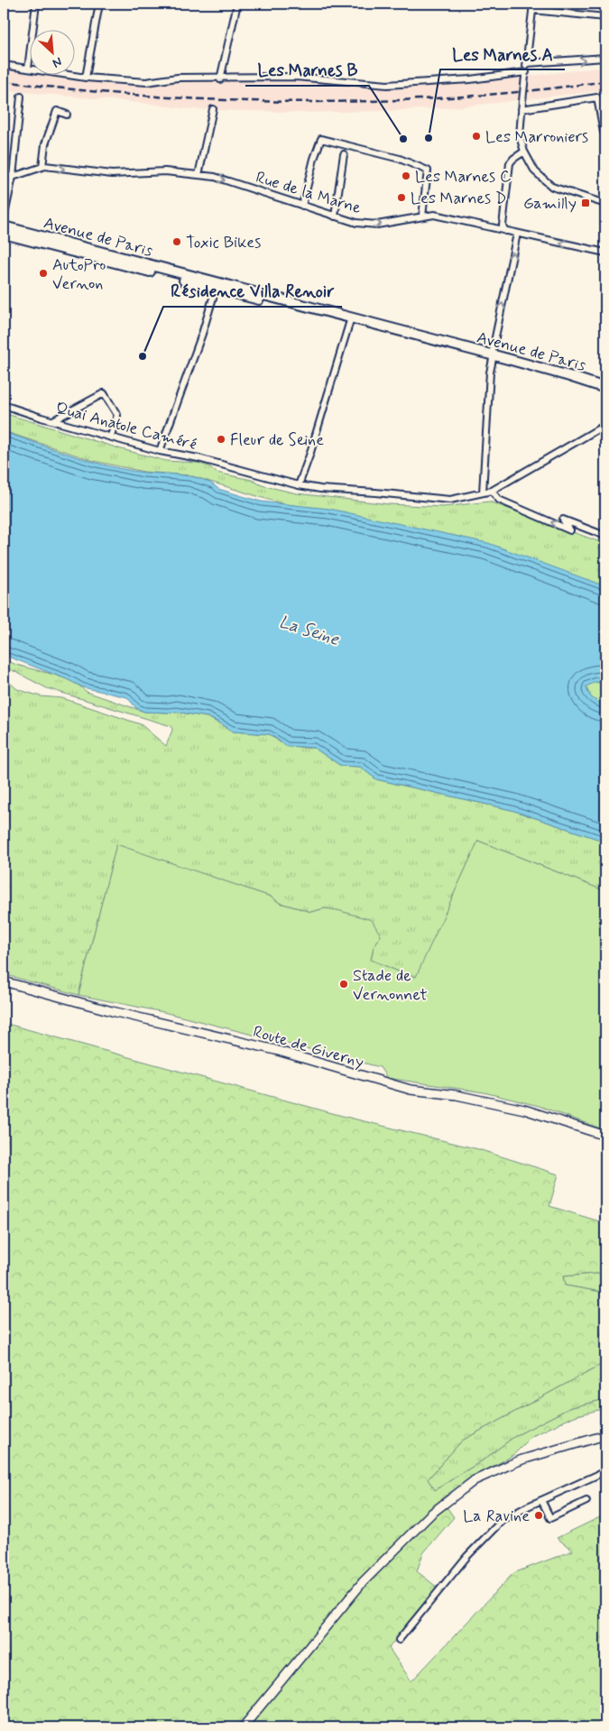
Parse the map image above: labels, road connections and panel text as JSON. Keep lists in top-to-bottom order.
{
  "streets": {
    "main road": ["Avenue de Paris", "Route de Giverny"],
    "street": ["Rue de la Marne", "Quai Anatole Caméré"]
  },
  "water": ["La Seine"],
  "places": {
    "other": [
      "Les Marroniers",
      "Les Marnes A",
      "Les Marnes B",
      "Les Marnes C",
      "Les Marnes D",
      "Toxic Bikes",
      "AutoPro Vernon",
      "Résidence Villa Renoir",
      "Fleur de Seine",
      "Stade de Vernonnet",
      "La Ravine"
    ],
    "transit": ["Gamilly"]
  },
  "north": "bottom right"
}
